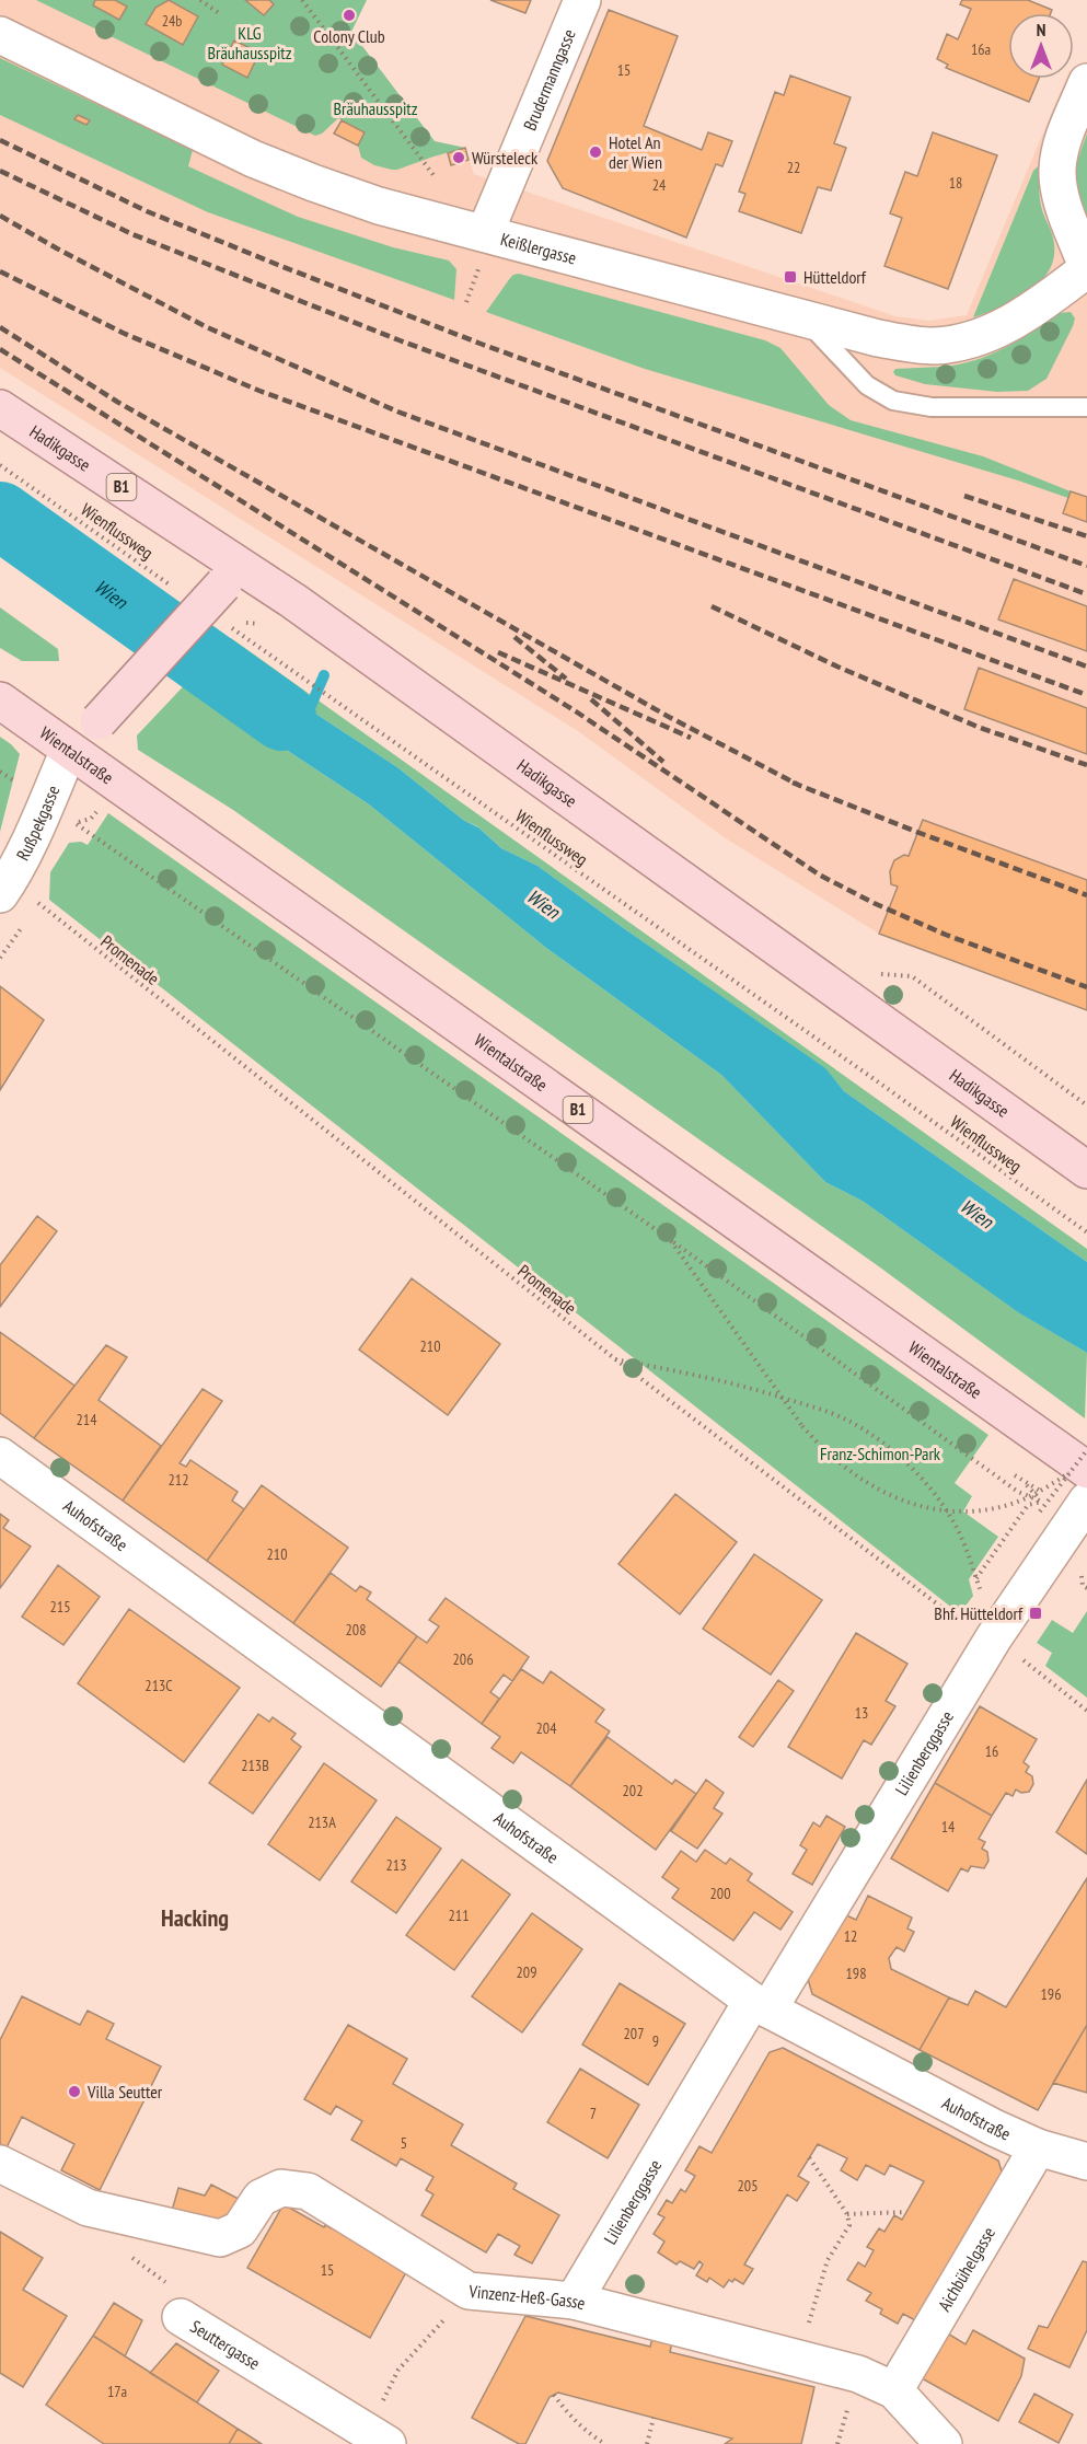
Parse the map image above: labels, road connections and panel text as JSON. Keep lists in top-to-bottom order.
{
  "streets": {
    "main road": ["Hadikgasse", "B1", "Wientalstraße"],
    "street": [
      "Brudermanngasse",
      "Keißlergasse",
      "Rußpekgasse",
      "Auhofstraße",
      "Lilienberggasse",
      "Aichbühelgasse",
      "Vinzenz-Heß-Gasse",
      "Seuttergasse"
    ],
    "path": ["Wienflussweg", "Promenade"]
  },
  "crossings": [
    ["Brudermanngasse", "Keißlergasse"],
    ["Wientalstraße", "Rußpekgasse"],
    ["Wientalstraße", "Lilienberggasse"],
    ["Rußpekgasse", "Promenade"],
    ["Promenade", "Lilienberggasse"],
    ["Auhofstraße", "Lilienberggasse"],
    ["Auhofstraße", "Aichbühelgasse"],
    ["Lilienberggasse", "Vinzenz-Heß-Gasse"],
    ["Aichbühelgasse", "Vinzenz-Heß-Gasse"]
  ],
  "districts": ["Hacking"],
  "water": ["Wien"],
  "parks": ["KLG Bräuhausspitz", "Bräuhausspitz", "Franz-Schimon-Park"],
  "places": {
    "other": [
      "Colony Club",
      "Hotel An der Wien",
      "Würsteleck",
      "Villa Seutter"
    ],
    "transit": ["Hütteldorf", "Bhf. Hütteldorf"]
  },
  "house_numbers": [
    "24b",
    "16a",
    "15",
    "22",
    "18",
    "24",
    "210",
    "214",
    "212",
    "210",
    "215",
    "208",
    "206",
    "213C",
    "13",
    "204",
    "16",
    "213B",
    "202",
    "213A",
    "14",
    "213",
    "200",
    "211",
    "12",
    "209",
    "198",
    "196",
    "207",
    "9",
    "7",
    "5",
    "205",
    "15",
    "17a"
  ],
  "north": "top"
}
